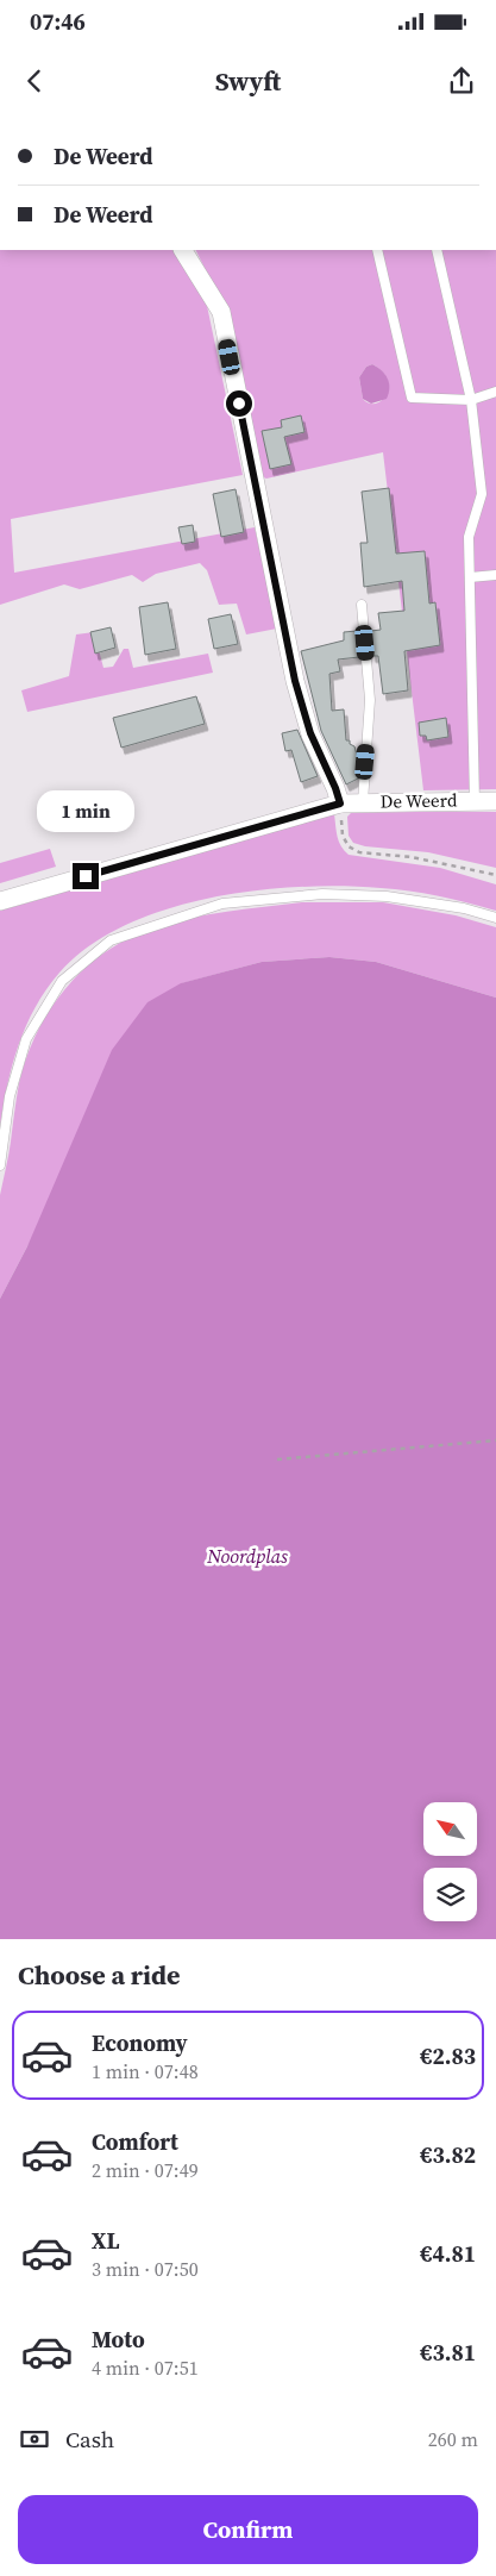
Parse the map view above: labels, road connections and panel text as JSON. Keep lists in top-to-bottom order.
{
  "streets": {
    "street": ["De Weerd"]
  },
  "water": ["Noordplas"],
  "north": "top left",
  "page": {
    "status": "07:46",
    "header": "Swyft",
    "banner": ["De Weerd", "De Weerd"],
    "bubble": "1 min",
    "heading": "Choose a ride",
    "list": [
      {
        "name": "Economy",
        "note": "1 min · 07:48",
        "value": "€2.83"
      },
      {
        "name": "Comfort",
        "note": "2 min · 07:49",
        "value": "€3.82"
      },
      {
        "name": "XL",
        "note": "3 min · 07:50",
        "value": "€4.81"
      },
      {
        "name": "Moto",
        "note": "4 min · 07:51",
        "value": "€3.81"
      }
    ],
    "pay": ["Cash", "260 m"],
    "buttons": "Confirm"
  }
}
